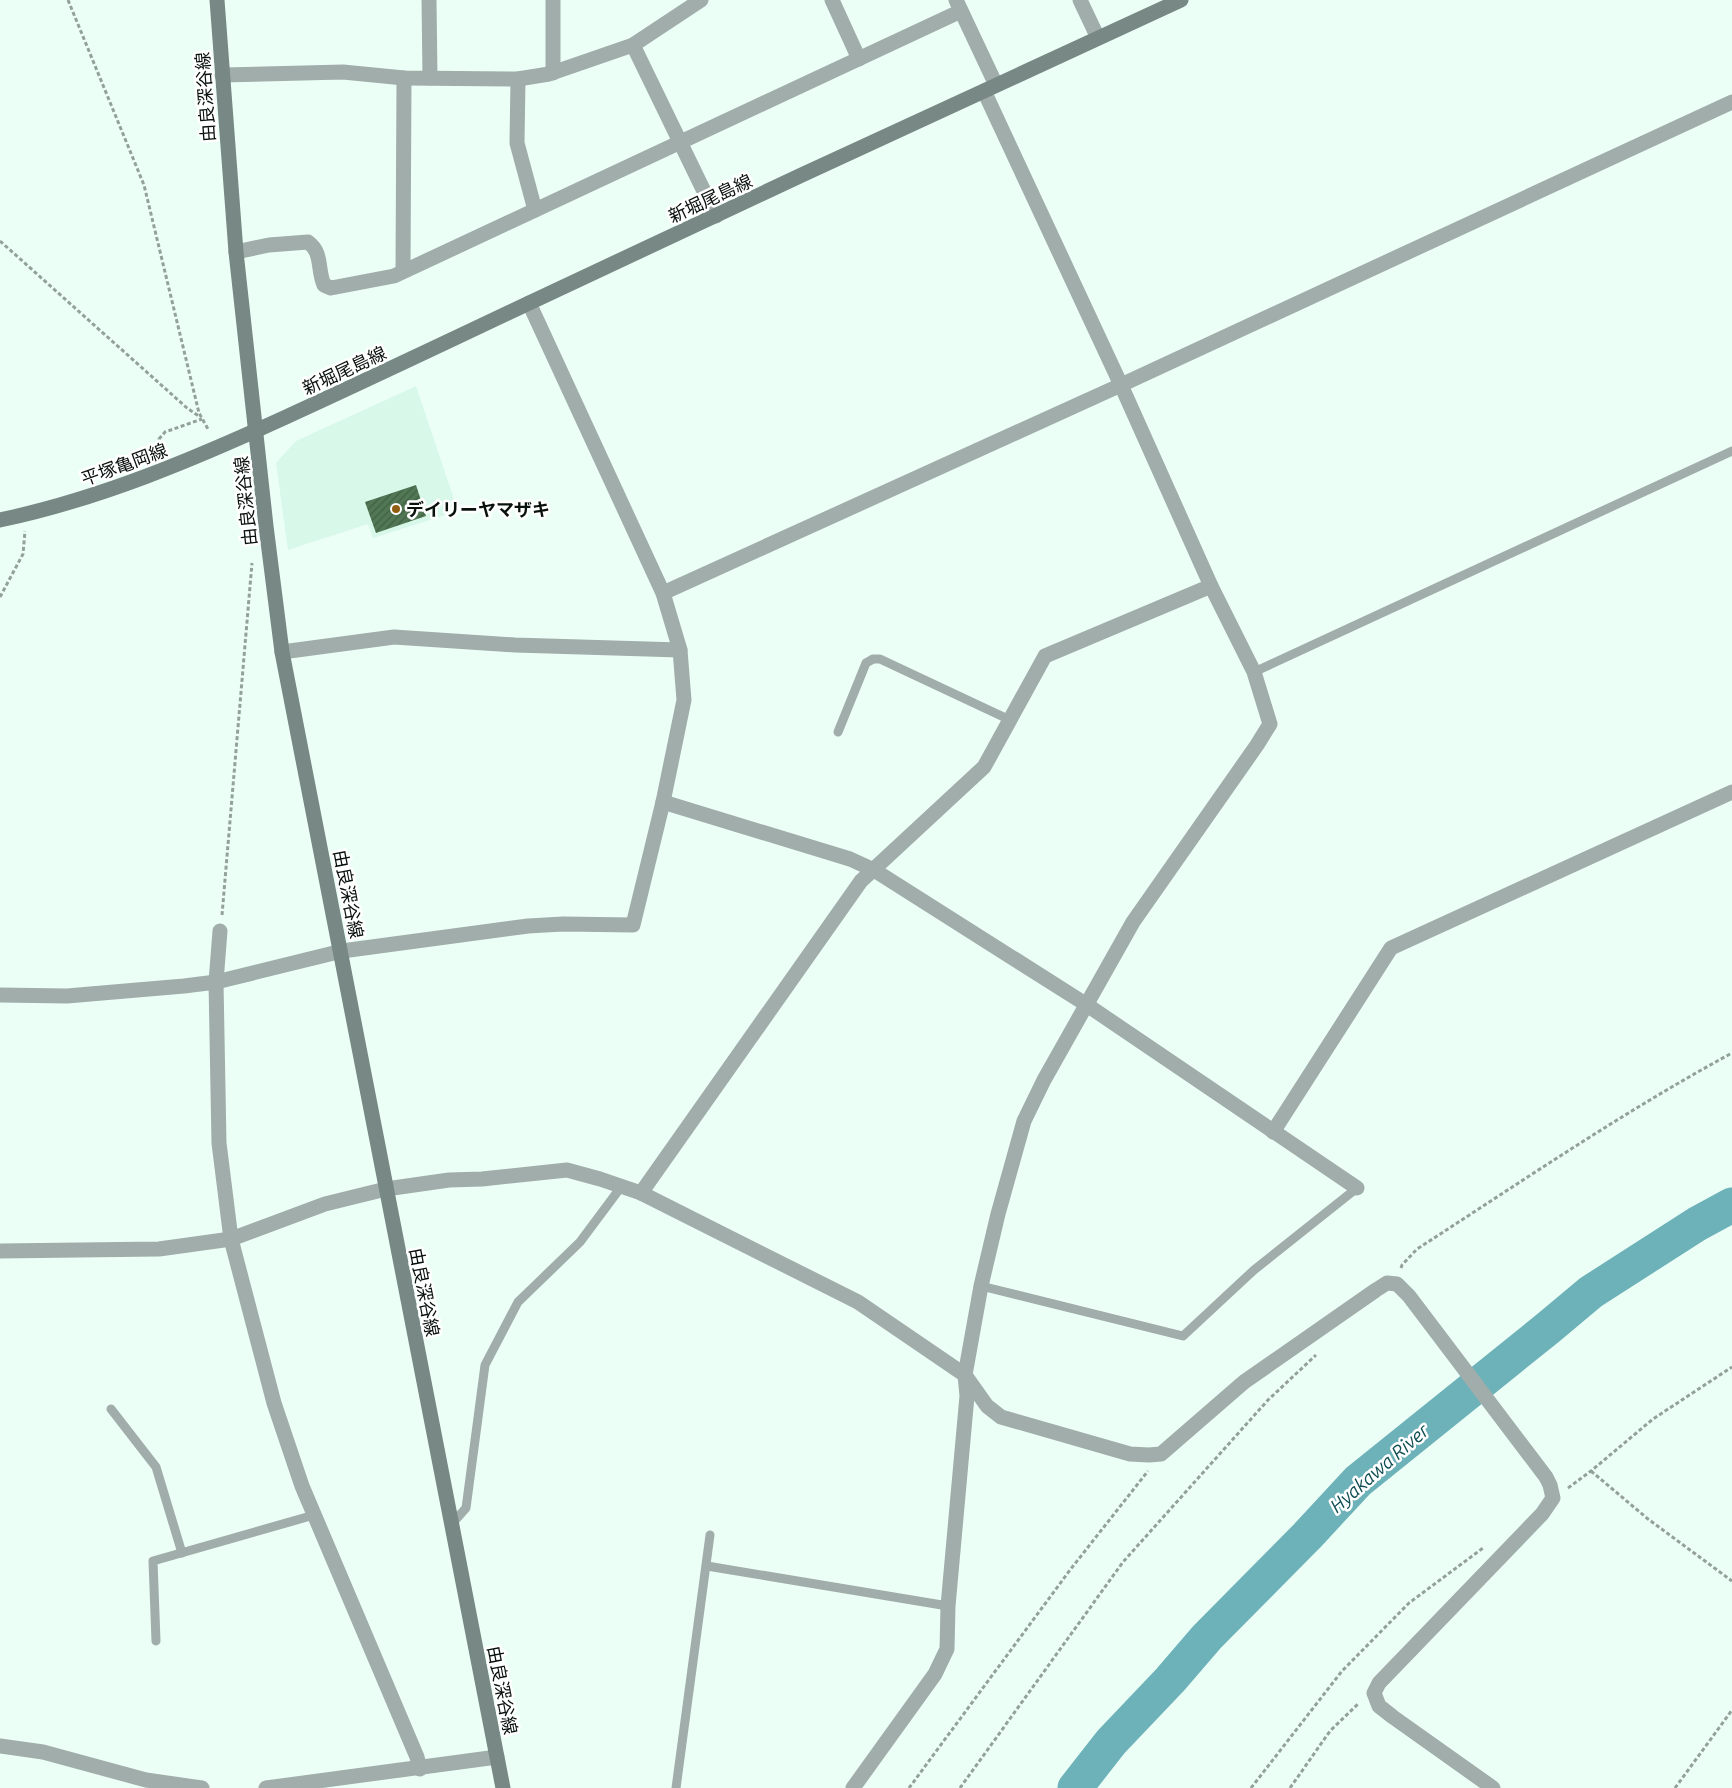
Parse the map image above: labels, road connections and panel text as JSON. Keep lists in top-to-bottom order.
{
  "streets": {
    "main road": ["由良深谷線", "新堀尾島線", "平塚亀岡線"]
  },
  "crossings": [
    ["由良深谷線", "新堀尾島線"],
    ["由良深谷線", "平塚亀岡線"],
    ["新堀尾島線", "平塚亀岡線"]
  ],
  "water": ["Hyakawa River"],
  "places": ["デイリーヤマザキ"]
}
